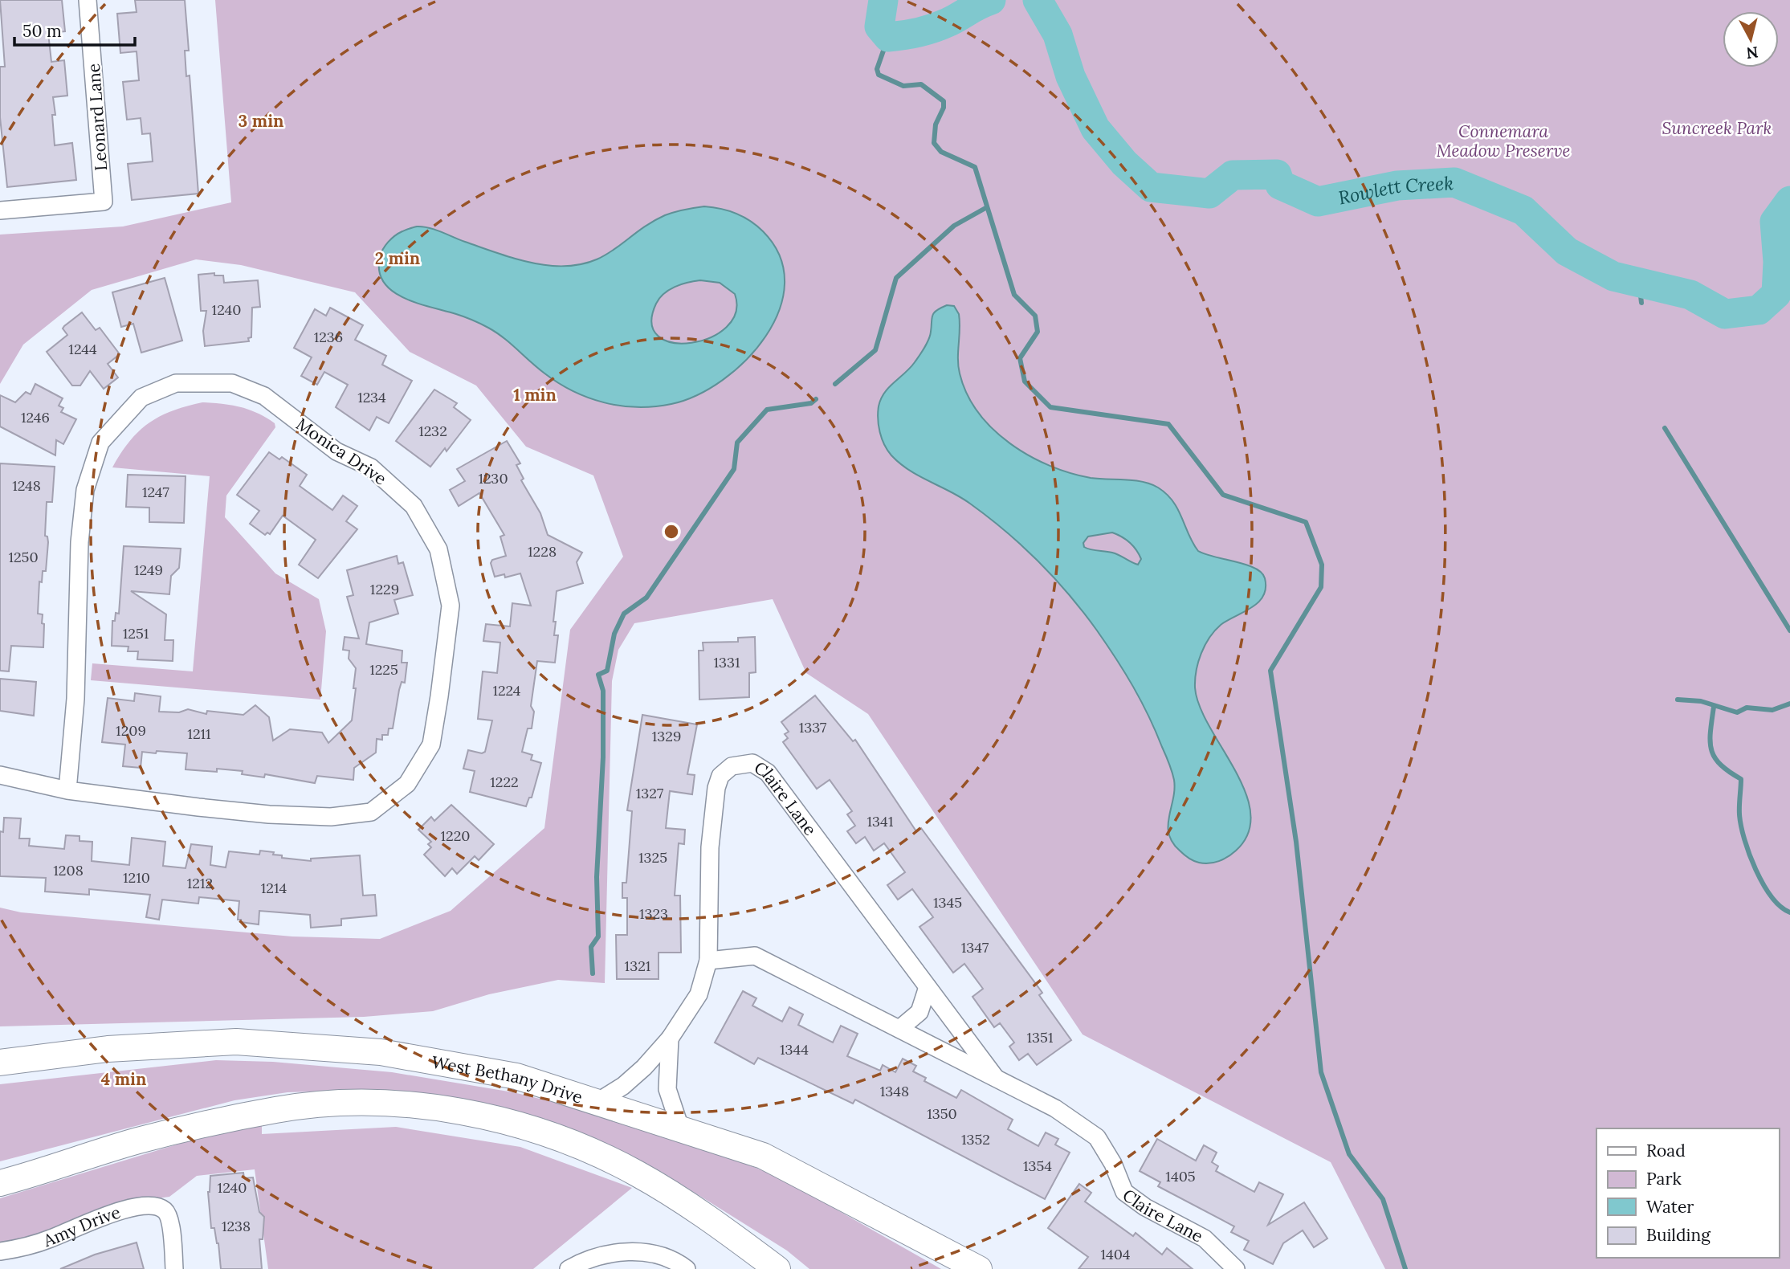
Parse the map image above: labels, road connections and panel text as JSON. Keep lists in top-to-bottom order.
{
  "streets": {
    "main road": ["West Bethany Drive"],
    "street": [
      "Leonard Lane",
      "Monica Drive",
      "Claire Lane",
      "Amy Drive"
    ]
  },
  "crossings": [
    ["Claire Lane", "West Bethany Drive"]
  ],
  "water": ["Rowlett Creek"],
  "parks": ["Suncreek Park", "Connemara Meadow Preserve"],
  "house_numbers": [
    "1240",
    "1236",
    "1244",
    "1234",
    "1246",
    "1232",
    "1230",
    "1248",
    "1247",
    "1228",
    "1250",
    "1249",
    "1229",
    "1251",
    "1331",
    "1225",
    "1224",
    "1337",
    "1209",
    "1211",
    "1329",
    "1222",
    "1327",
    "1341",
    "1220",
    "1325",
    "1208",
    "1210",
    "1212",
    "1214",
    "1345",
    "1323",
    "1347",
    "1321",
    "1351",
    "1344",
    "1348",
    "1350",
    "1352",
    "1354",
    "1405",
    "1240",
    "1238",
    "1404"
  ],
  "legend": [
    "Road",
    "Park",
    "Water",
    "Building"
  ],
  "scale_bar": "50 m",
  "north": "bottom",
  "rings": [
    "3 min",
    "2 min",
    "1 min",
    "4 min"
  ]
}
